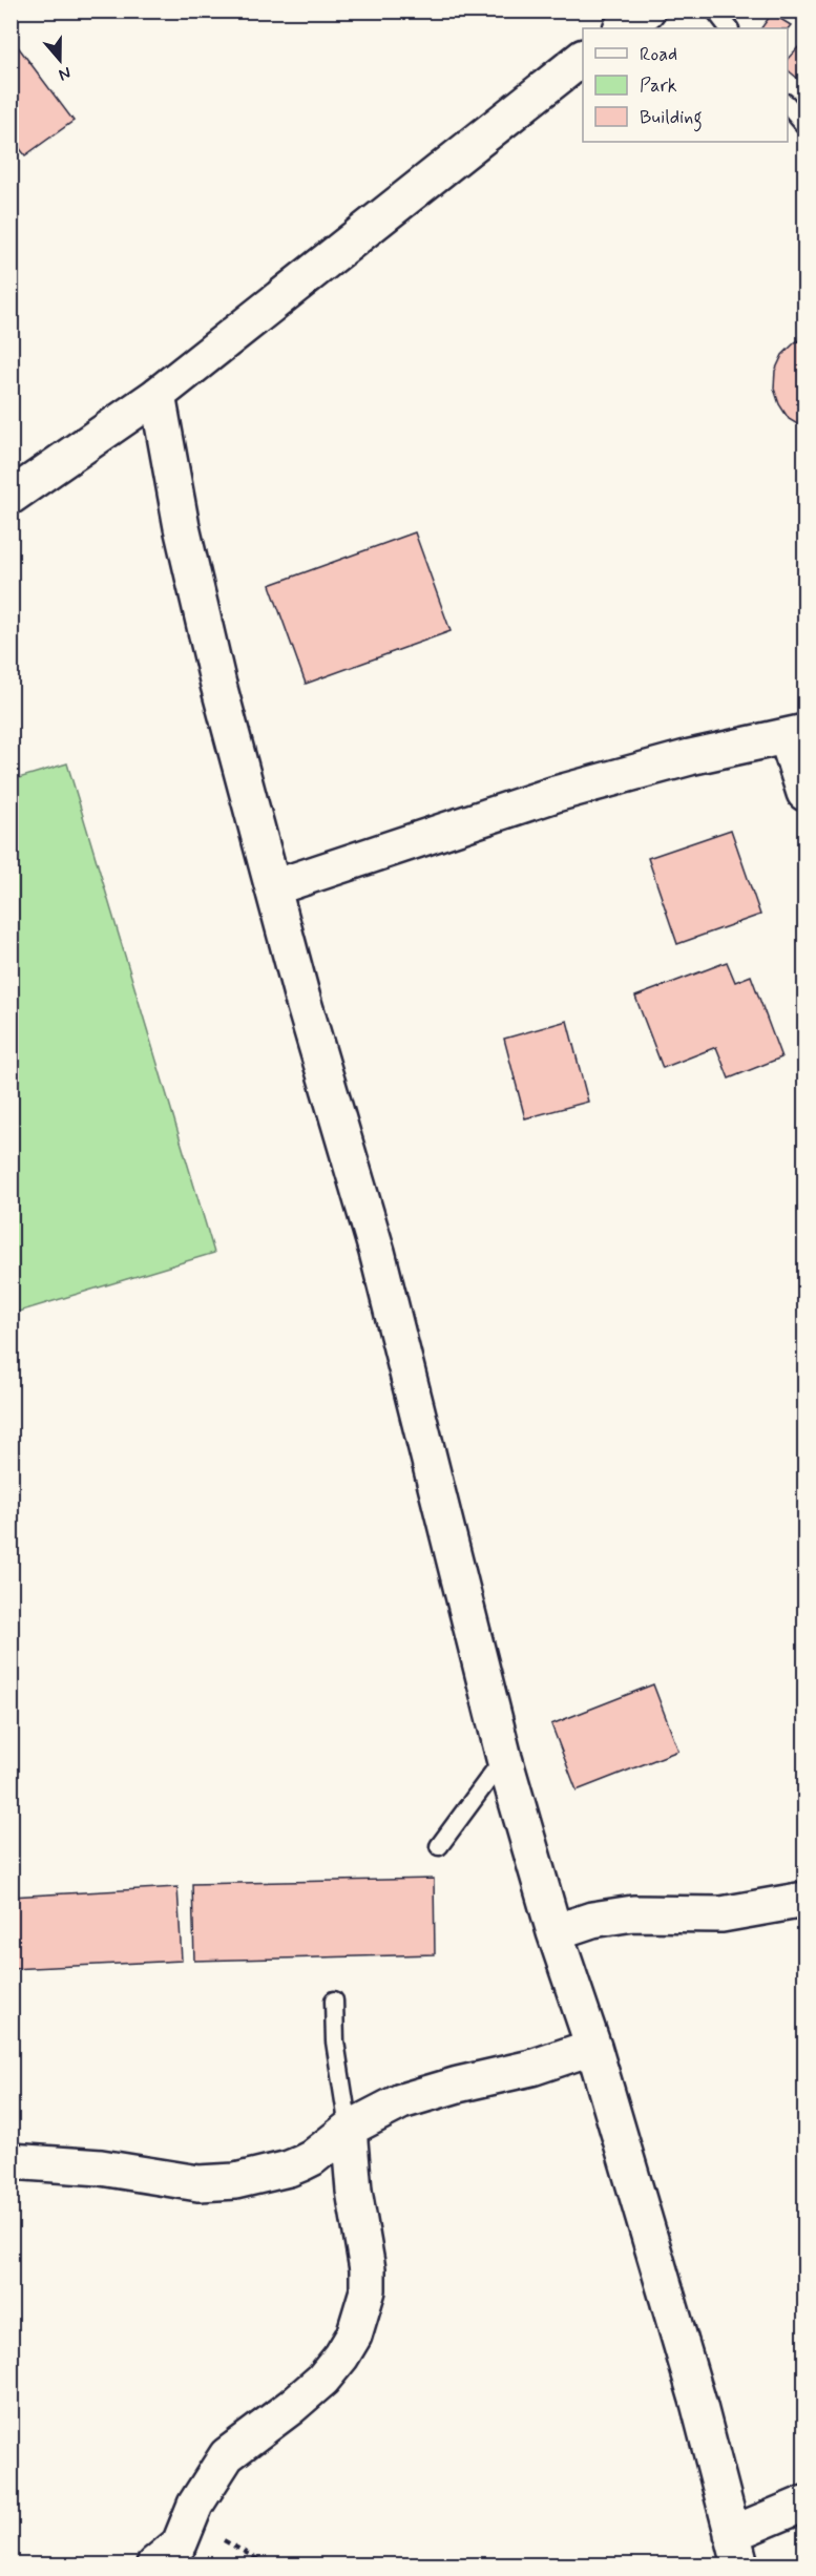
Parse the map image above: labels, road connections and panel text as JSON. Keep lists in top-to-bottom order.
{
  "legend": ["Road", "Park", "Building"],
  "north": "bottom"
}
